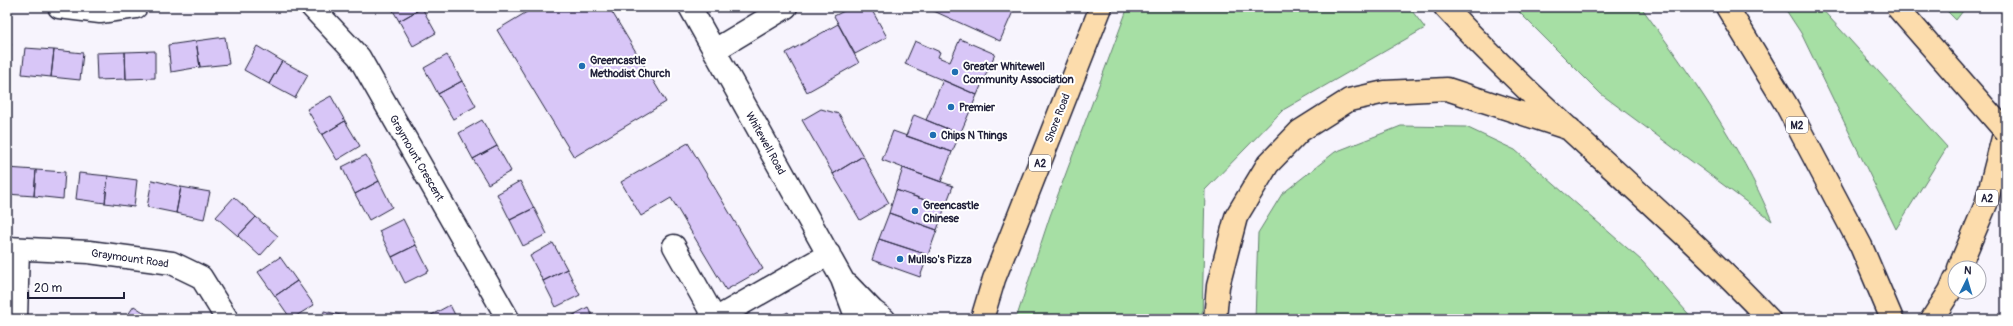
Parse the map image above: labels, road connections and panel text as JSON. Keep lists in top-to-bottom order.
{
  "streets": {
    "main road": ["Shore Road", "M2", "A2"],
    "street": ["Whitewell Road", "Graymount Crescent", "Graymount Road"]
  },
  "places": [
    "Greencastle Methodist Church",
    "Greater Whitewell Community Association",
    "Premier",
    "Chips N Things",
    "Greencastle Chinese",
    "Mullso's Pizza"
  ],
  "scale_bar": "20 m",
  "north": "top"
}
